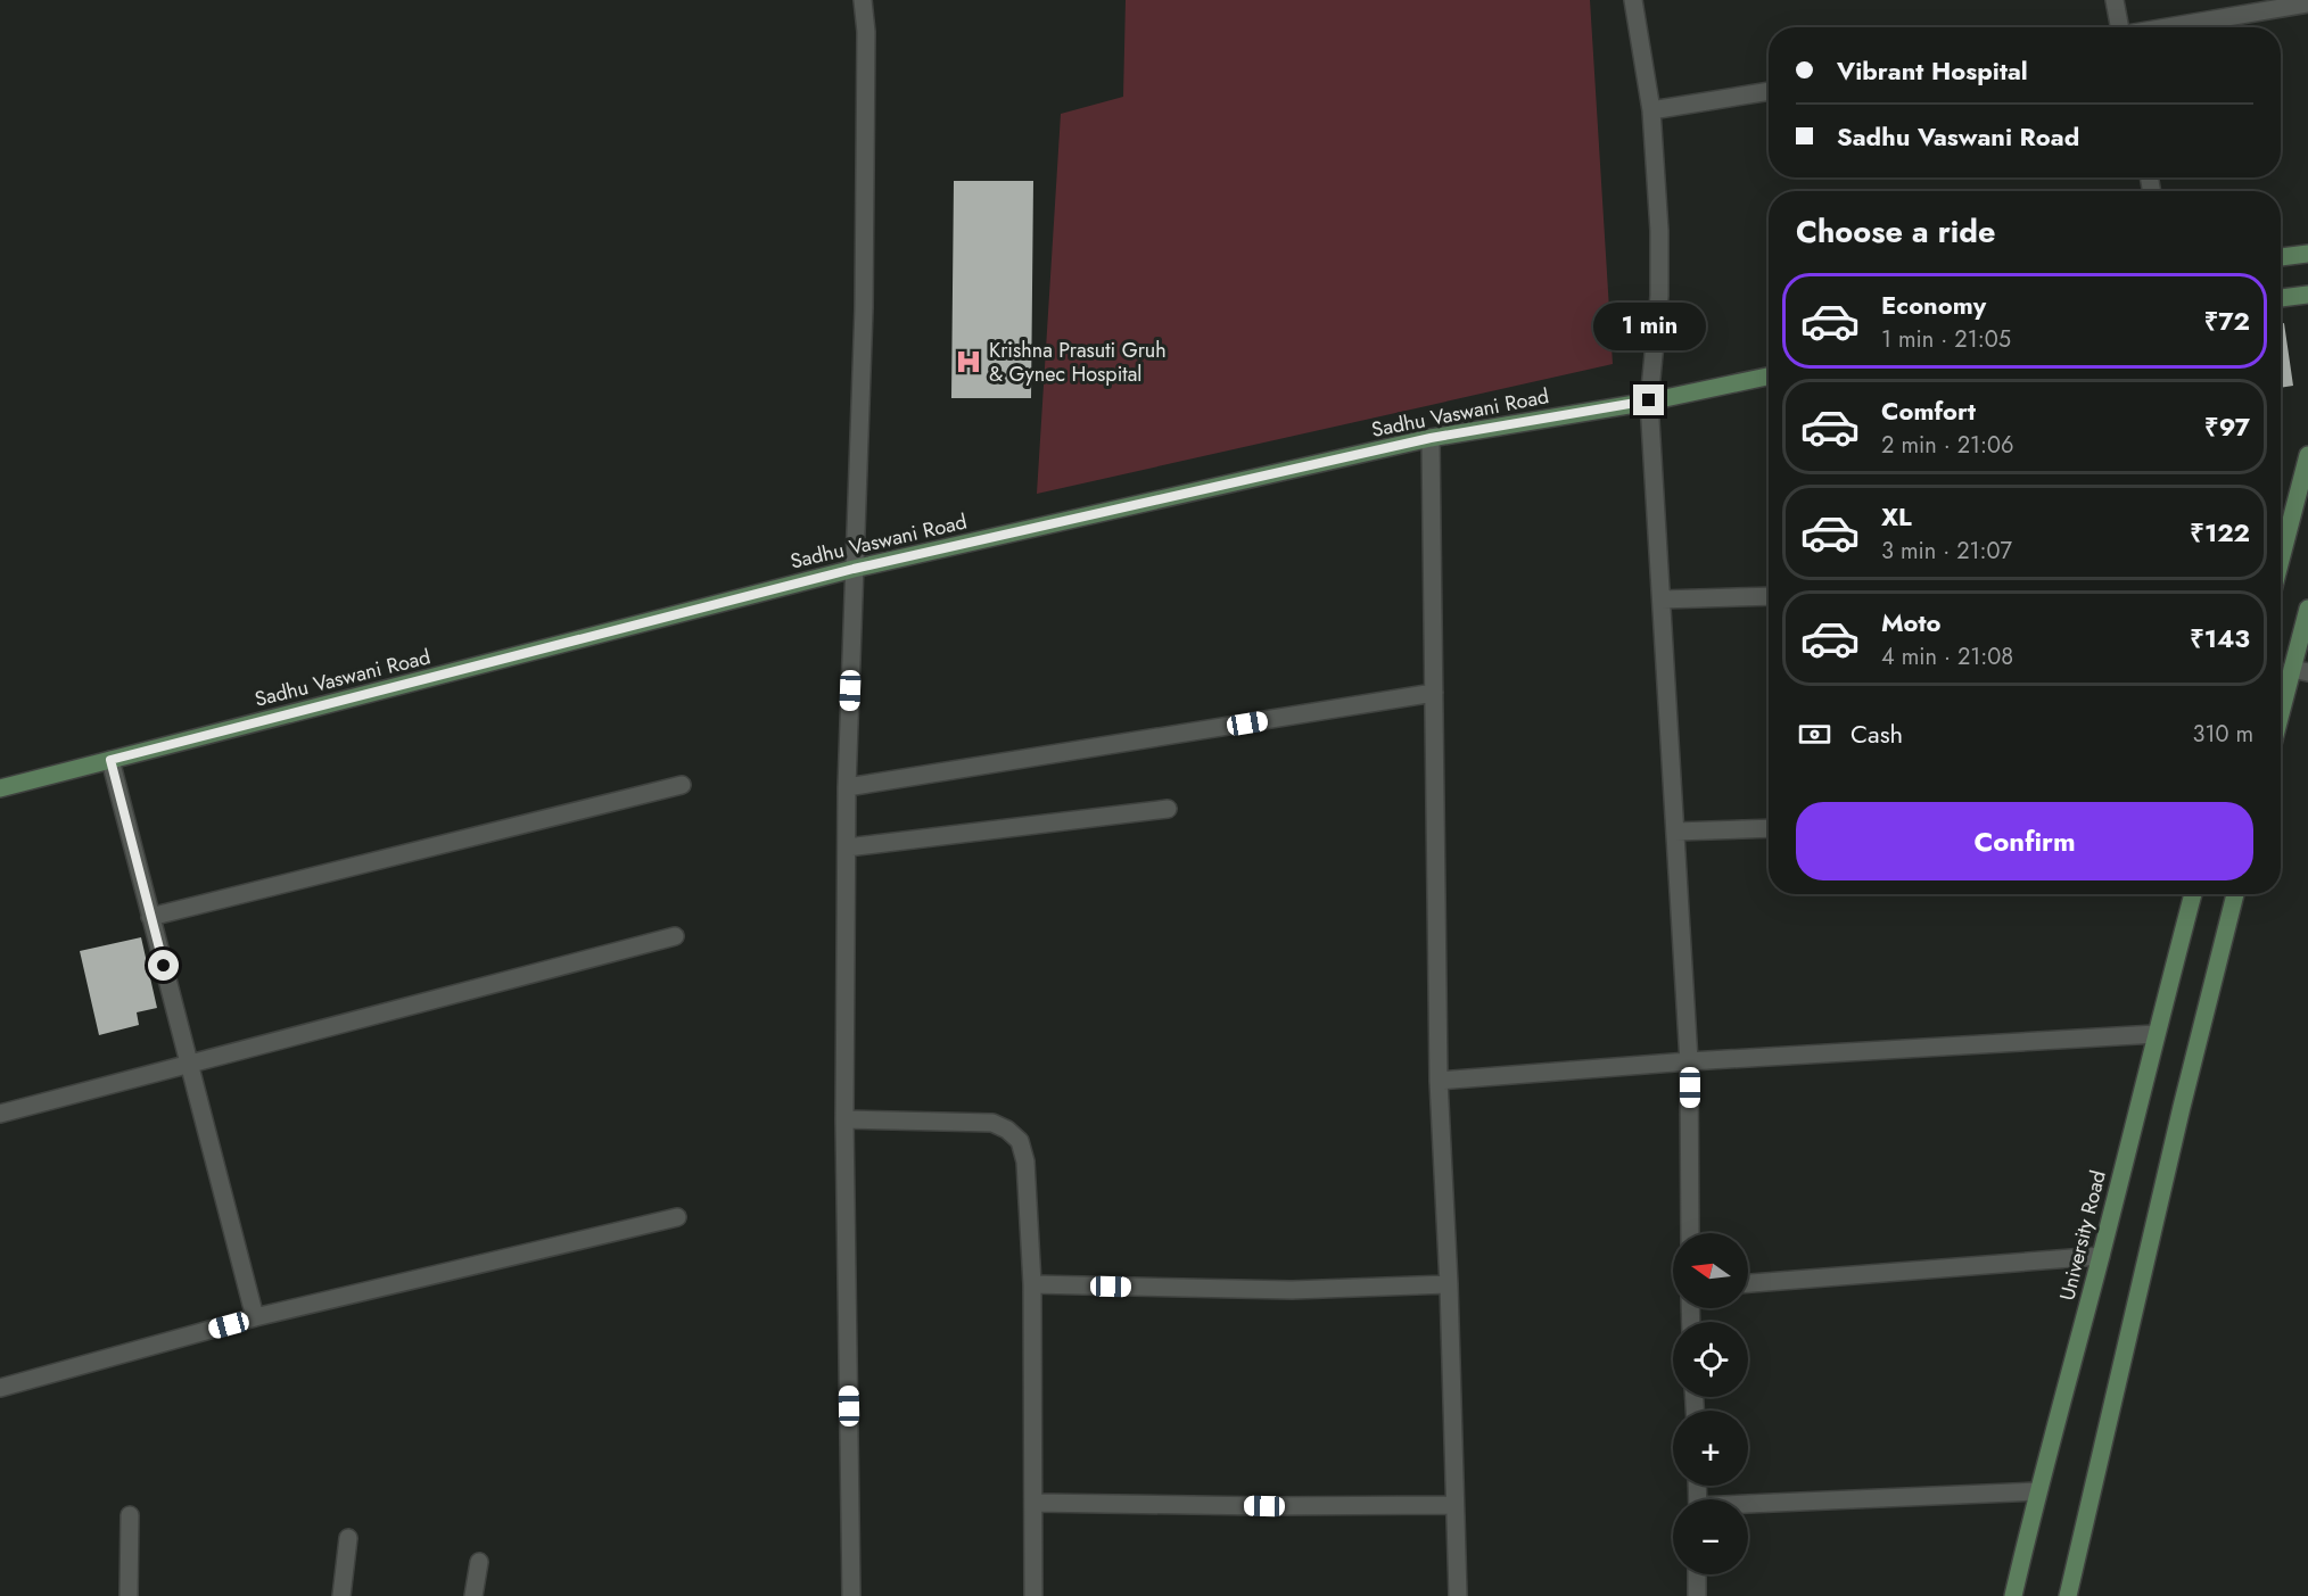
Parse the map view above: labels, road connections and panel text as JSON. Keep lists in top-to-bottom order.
{
  "streets": {
    "street": ["Sadhu Vaswani Road", "University Road"]
  },
  "places": {
    "hospital": ["Krishna Prasuti Gruh & Gynec Hospital"]
  },
  "north": "left",
  "page": {
    "banner": ["Vibrant Hospital", "Sadhu Vaswani Road"],
    "heading": "Choose a ride",
    "list": [
      {
        "name": "Economy",
        "note": "1 min · 21:05",
        "value": "₹72"
      },
      {
        "name": "Comfort",
        "note": "2 min · 21:06",
        "value": "₹97"
      },
      {
        "name": "XL",
        "note": "3 min · 21:07",
        "value": "₹122"
      },
      {
        "name": "Moto",
        "note": "4 min · 21:08",
        "value": "₹143"
      }
    ],
    "bubble": "1 min",
    "pay": ["Cash", "310 m"],
    "buttons": "Confirm",
    "map_buttons": ["+", "−"]
  }
}
